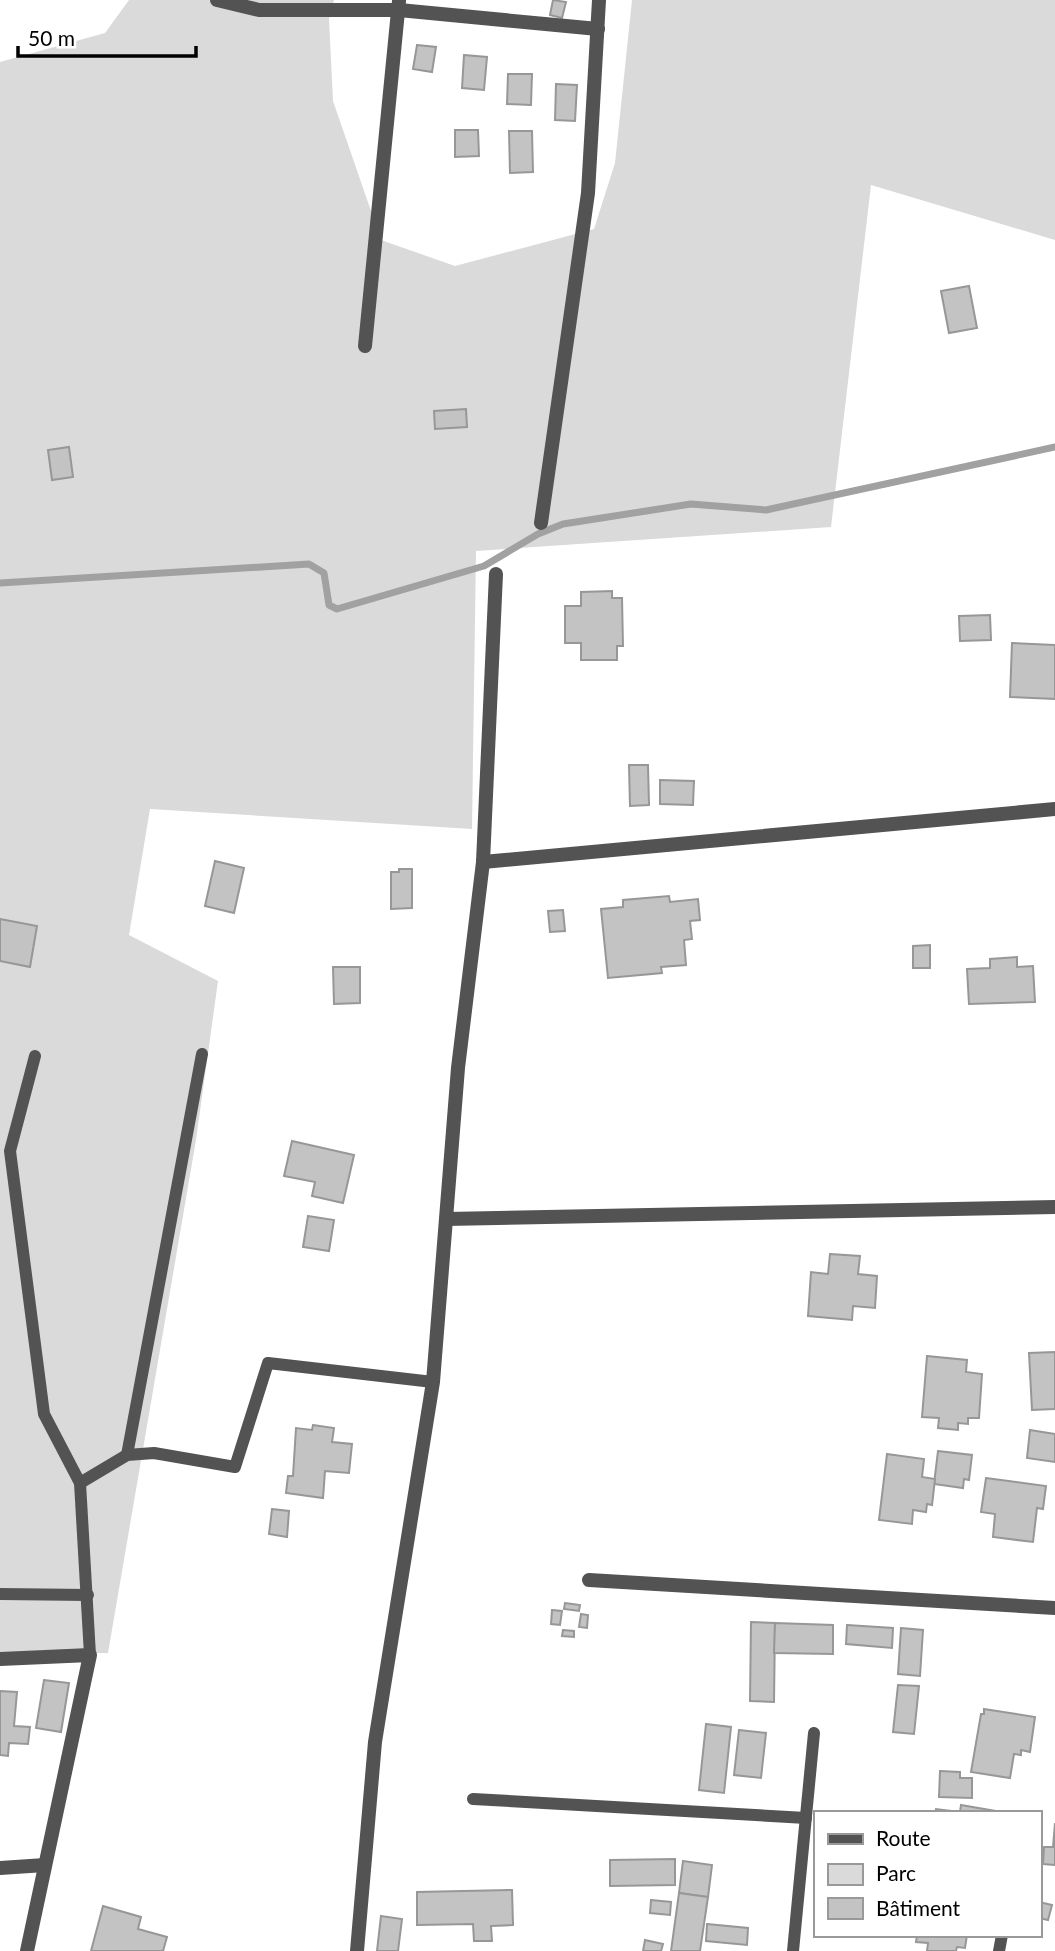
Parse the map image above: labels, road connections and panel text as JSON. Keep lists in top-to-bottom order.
{
  "legend": ["Route", "Parc", "Bâtiment"],
  "scale_bar": "50 m"
}
